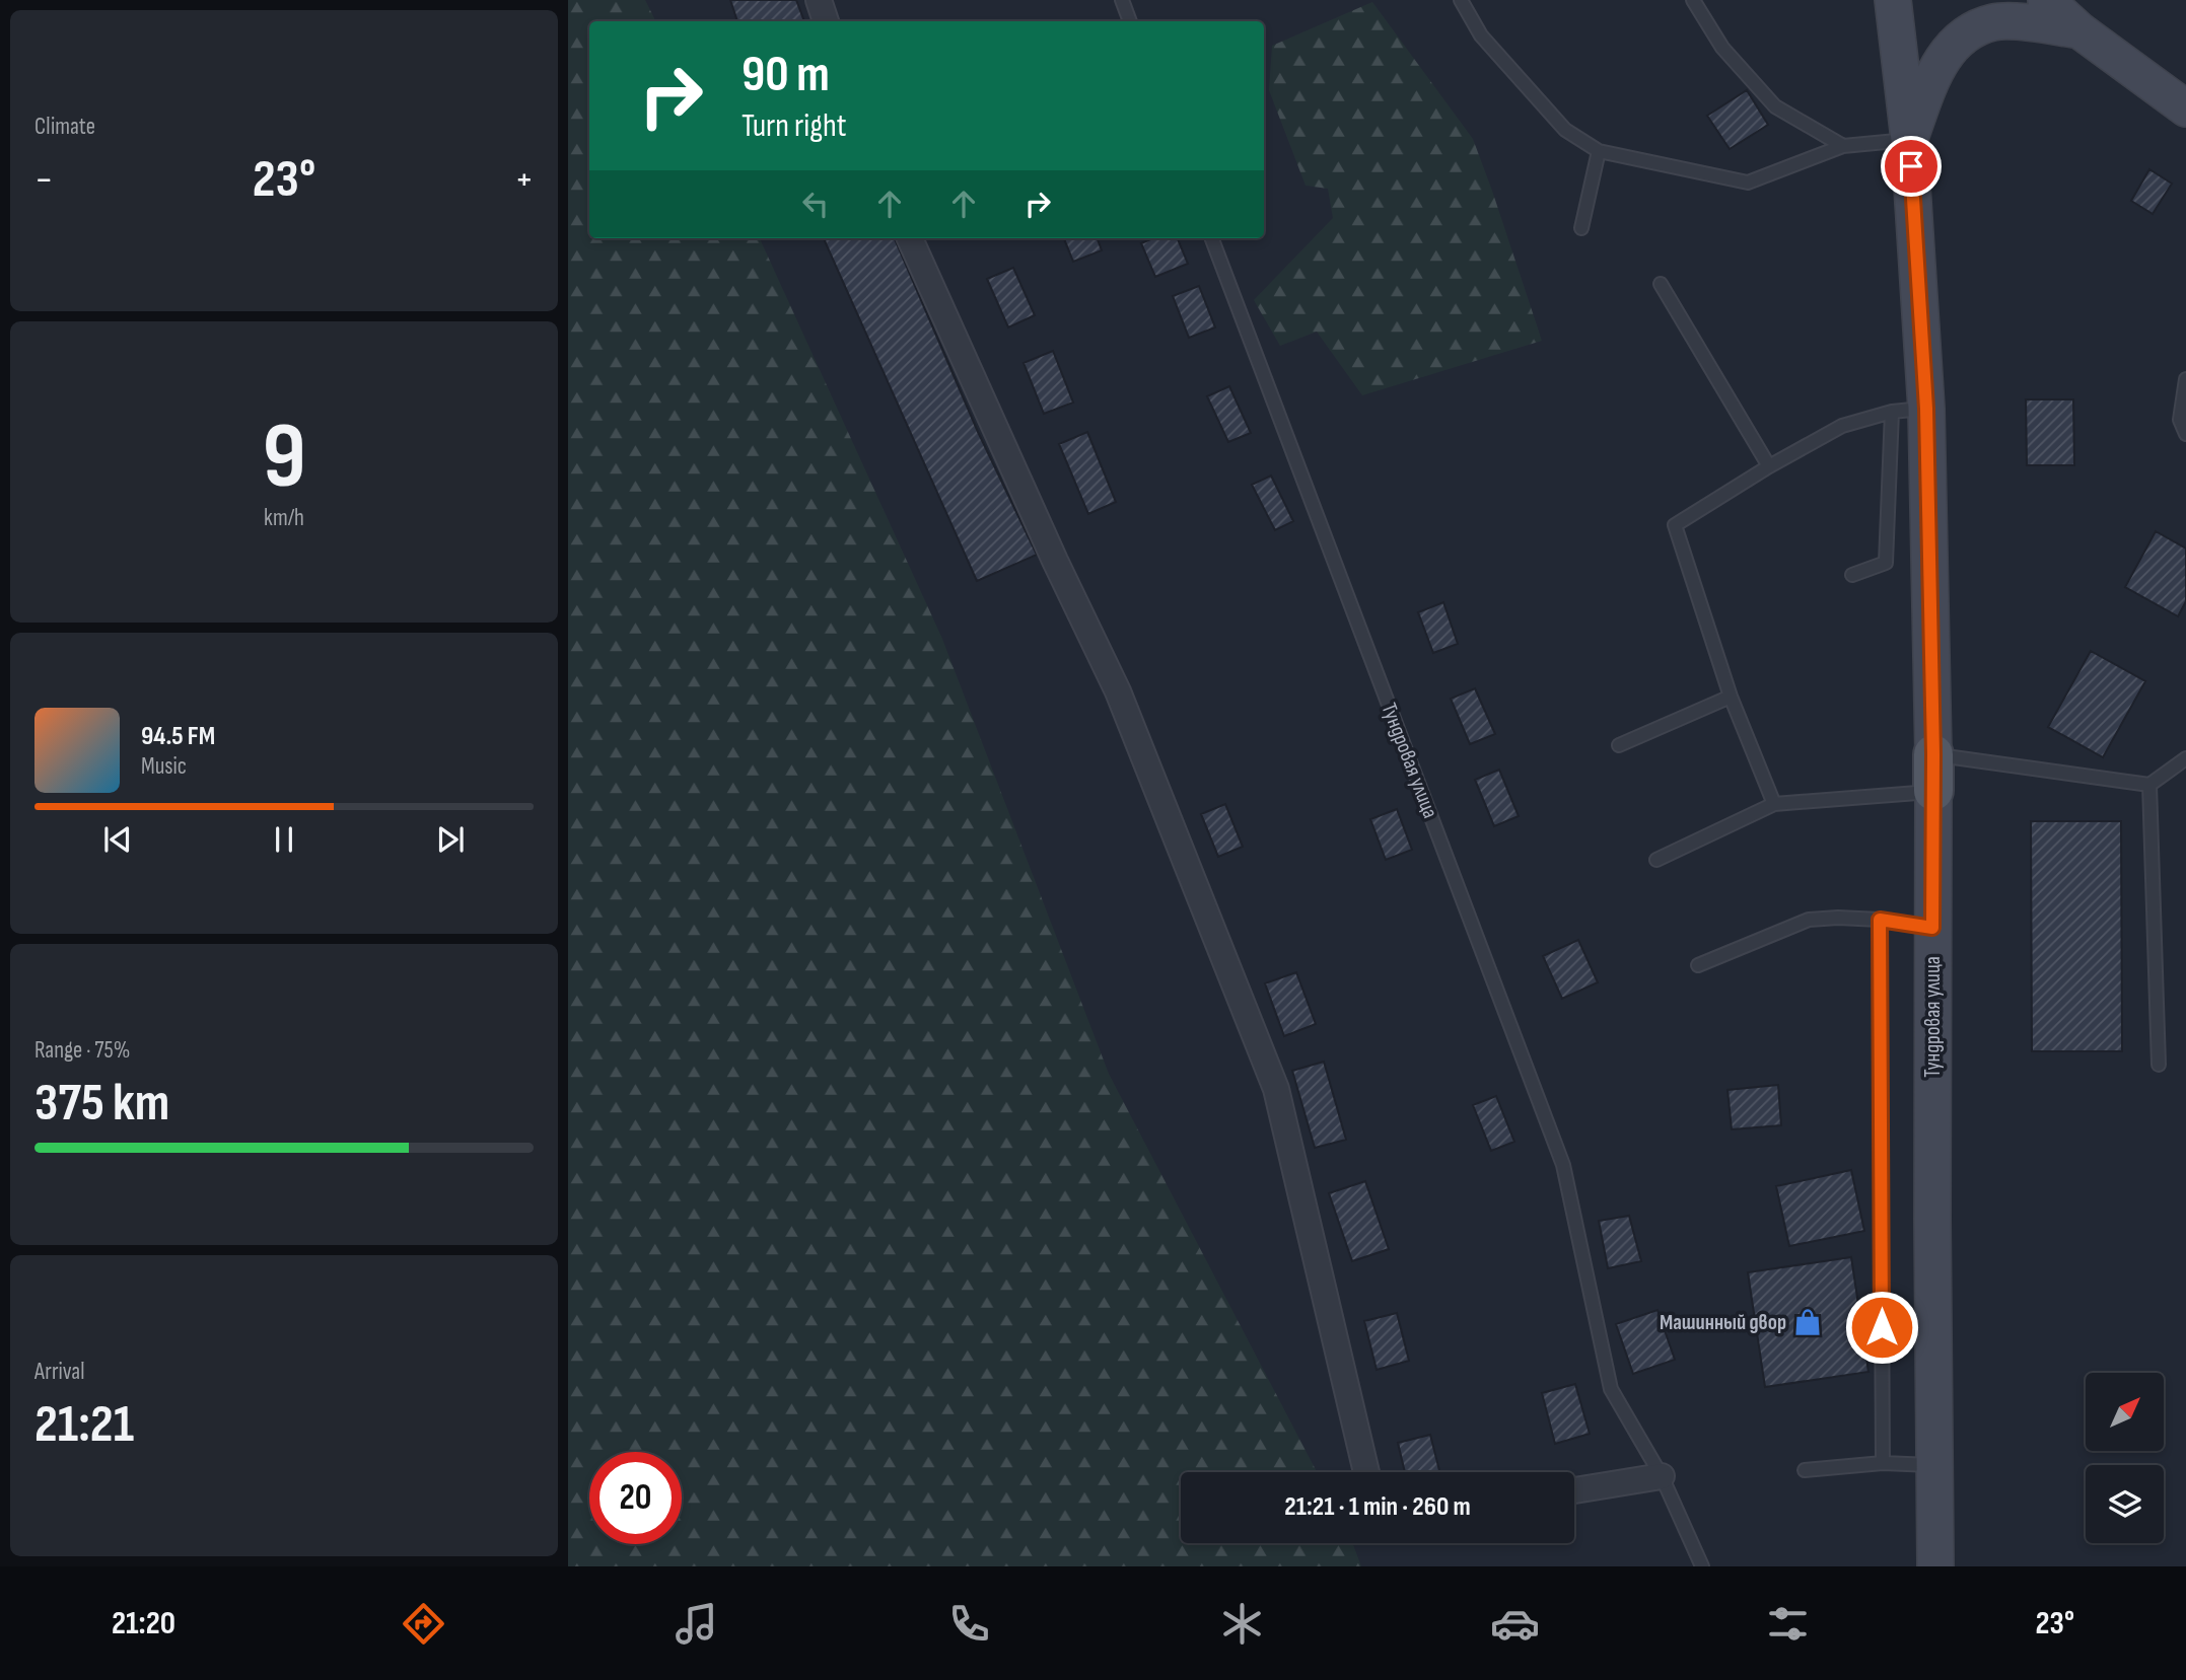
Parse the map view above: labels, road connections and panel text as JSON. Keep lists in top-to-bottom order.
{
  "streets": {
    "main road": ["Тундровая улица"]
  },
  "places": {
    "shop": ["Машинный двор"]
  },
  "north": "top right",
  "page": {
    "tile": [
      "Climate",
      ["9", "km/h"],
      ["Range · 75%", "375 km"],
      ["Arrival", "21:21"]
    ],
    "turn": ["90 m", "Turn right"],
    "heat": ["−", "23°", "+"],
    "song": ["94.5 FM", "Music"],
    "limit": "20",
    "trip": "21:21 · 1 min · 260 m",
    "tabs": ["21:20", "23°"]
  }
}
